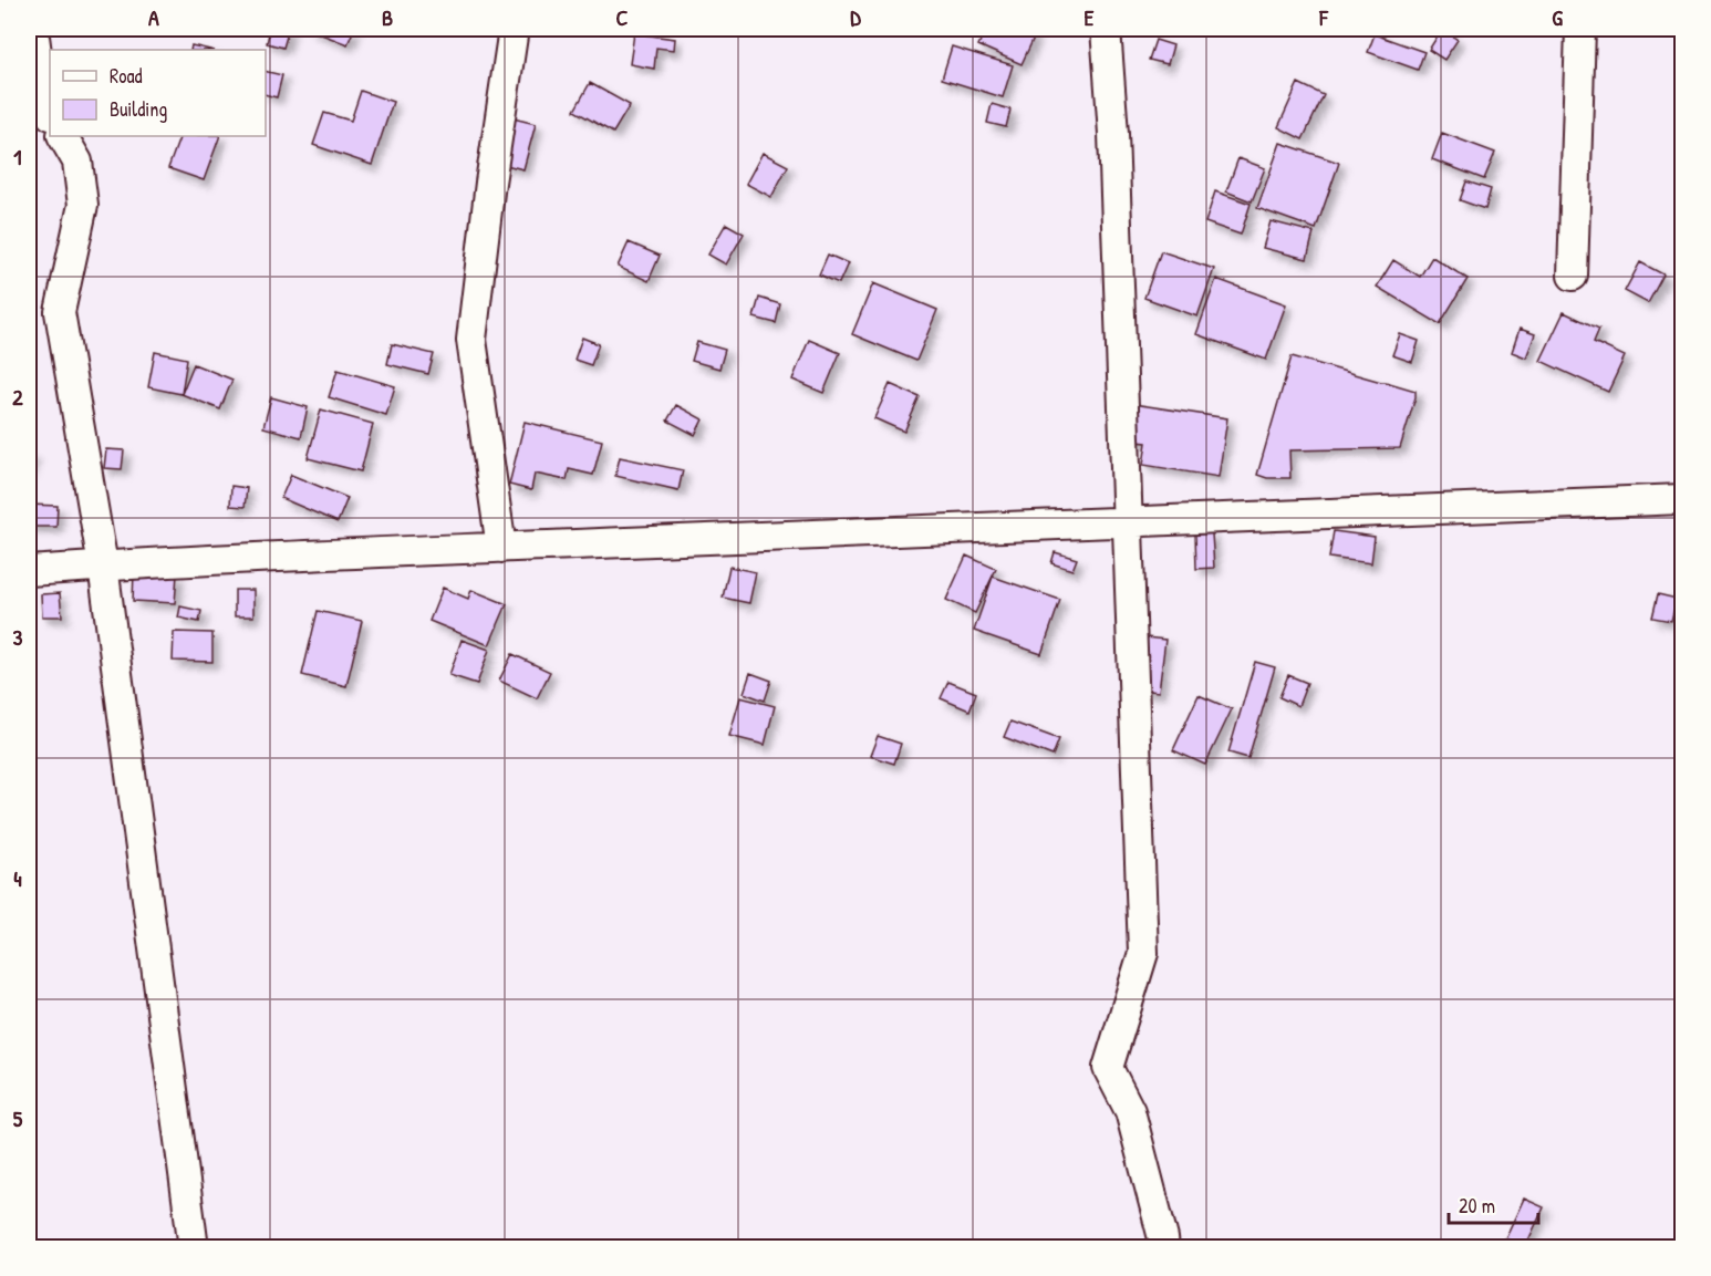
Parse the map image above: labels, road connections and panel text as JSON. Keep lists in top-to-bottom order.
{
  "legend": ["Road", "Building"],
  "scale_bar": "20 m",
  "grid": {
    "columns": [
      "A",
      "B",
      "C",
      "D",
      "E",
      "F",
      "G"
    ],
    "rows": [
      "1",
      "2",
      "3",
      "4",
      "5"
    ]
  }
}
